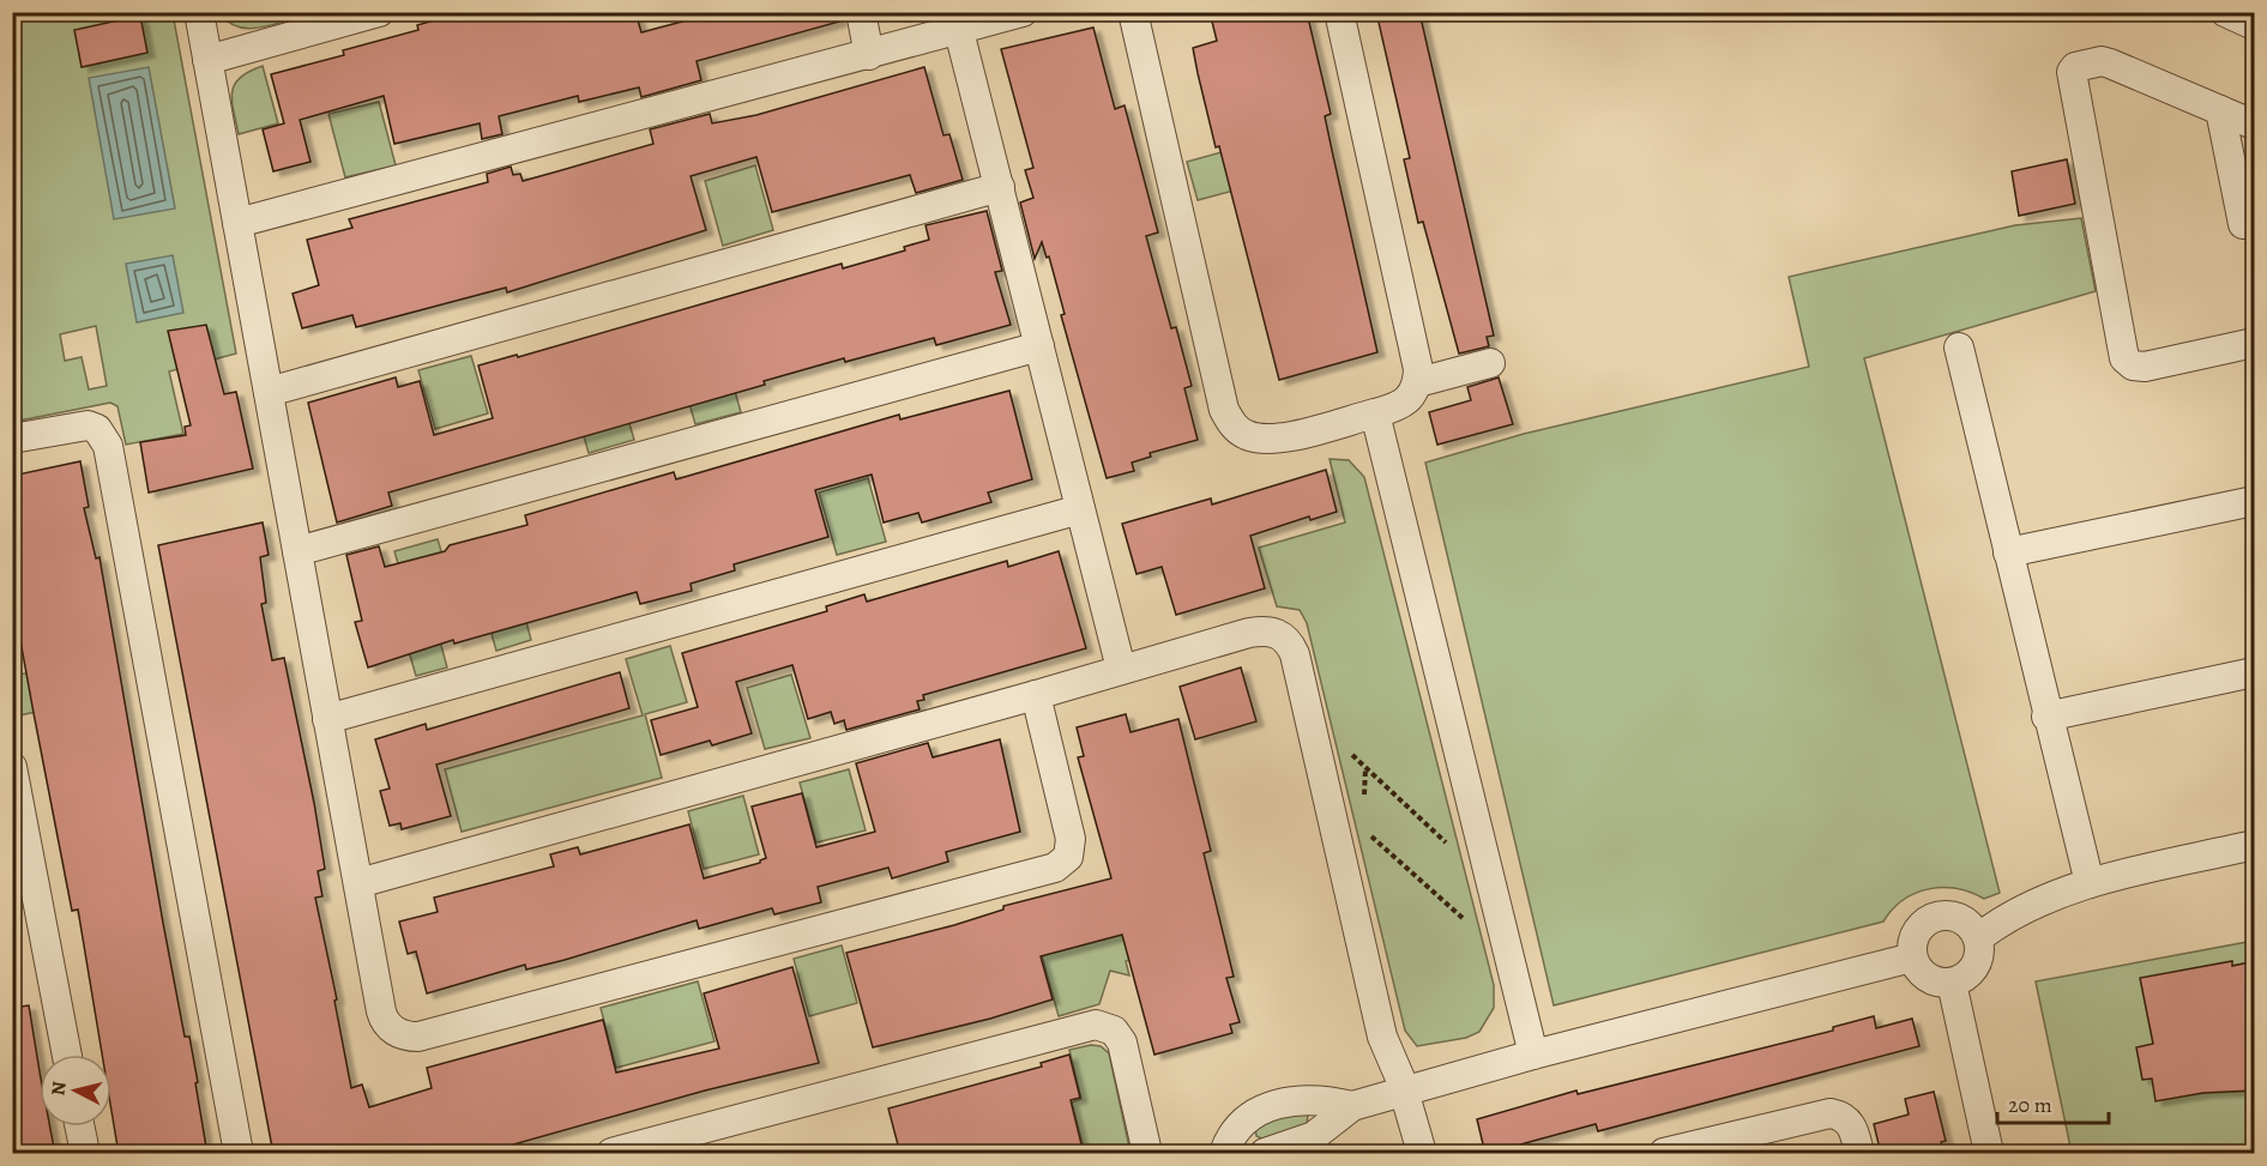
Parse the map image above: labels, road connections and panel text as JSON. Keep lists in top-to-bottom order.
{
  "scale_bar": "20 m",
  "north": "left"
}
